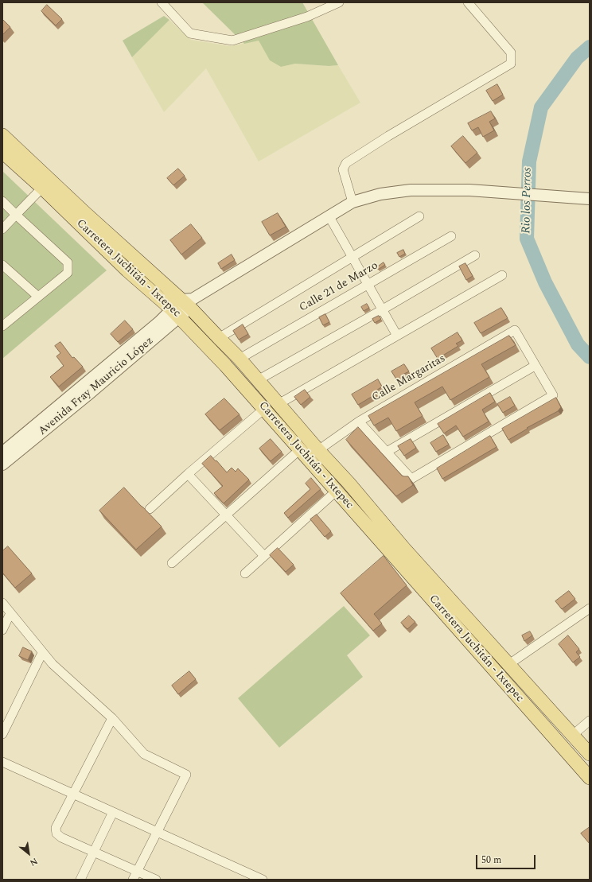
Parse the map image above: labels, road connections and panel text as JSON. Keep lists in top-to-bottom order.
{
  "streets": {
    "main road": ["Carretera Juchitán - Ixtepec"],
    "street": ["Calle 21 de Marzo", "Calle Margaritas", "Avenida Fray Mauricio López"]
  },
  "crossings": [
    ["Carretera Juchitán - Ixtepec", "Calle 21 de Marzo"],
    ["Carretera Juchitán - Ixtepec", "Calle Margaritas"],
    ["Carretera Juchitán - Ixtepec", "Avenida Fray Mauricio López"]
  ],
  "water": ["Rio los Perros"],
  "scale_bar": "50 m",
  "north": "bottom right"
}
